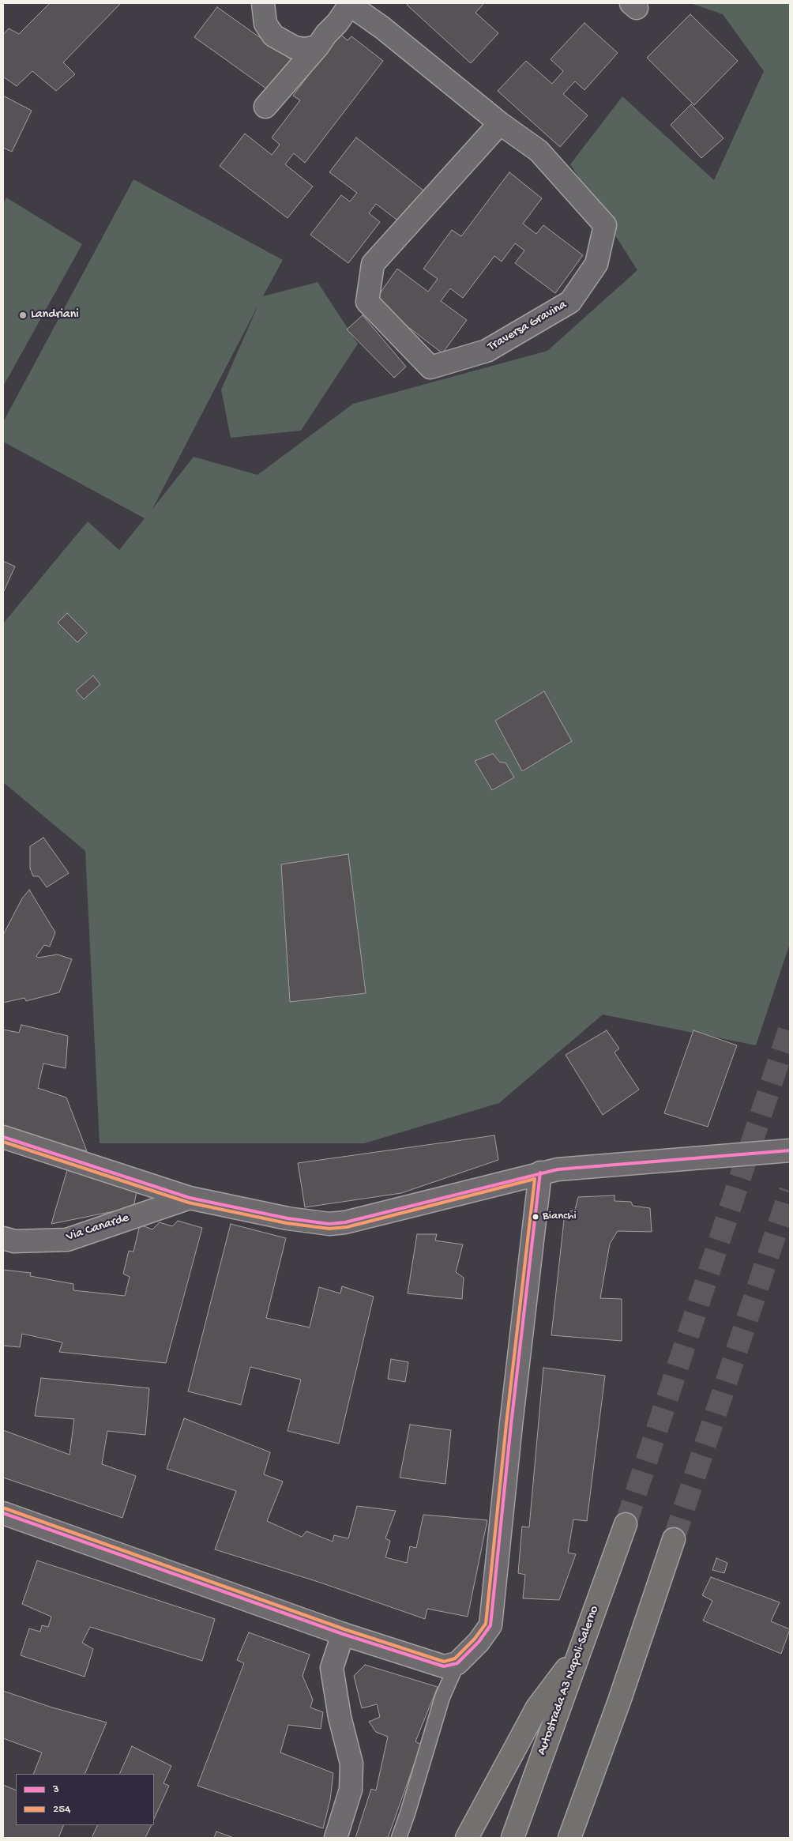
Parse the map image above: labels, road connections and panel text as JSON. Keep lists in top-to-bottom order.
{
  "streets": {
    "highway": ["Autostrada A3 Napoli-Salerno"],
    "street": ["Traversa Gravina", "Via Canarde"]
  },
  "places": ["Landriani", "Bianchi"],
  "lines": ["transit line 3", "transit line 254"],
  "legend": ["3", "254"]
}
